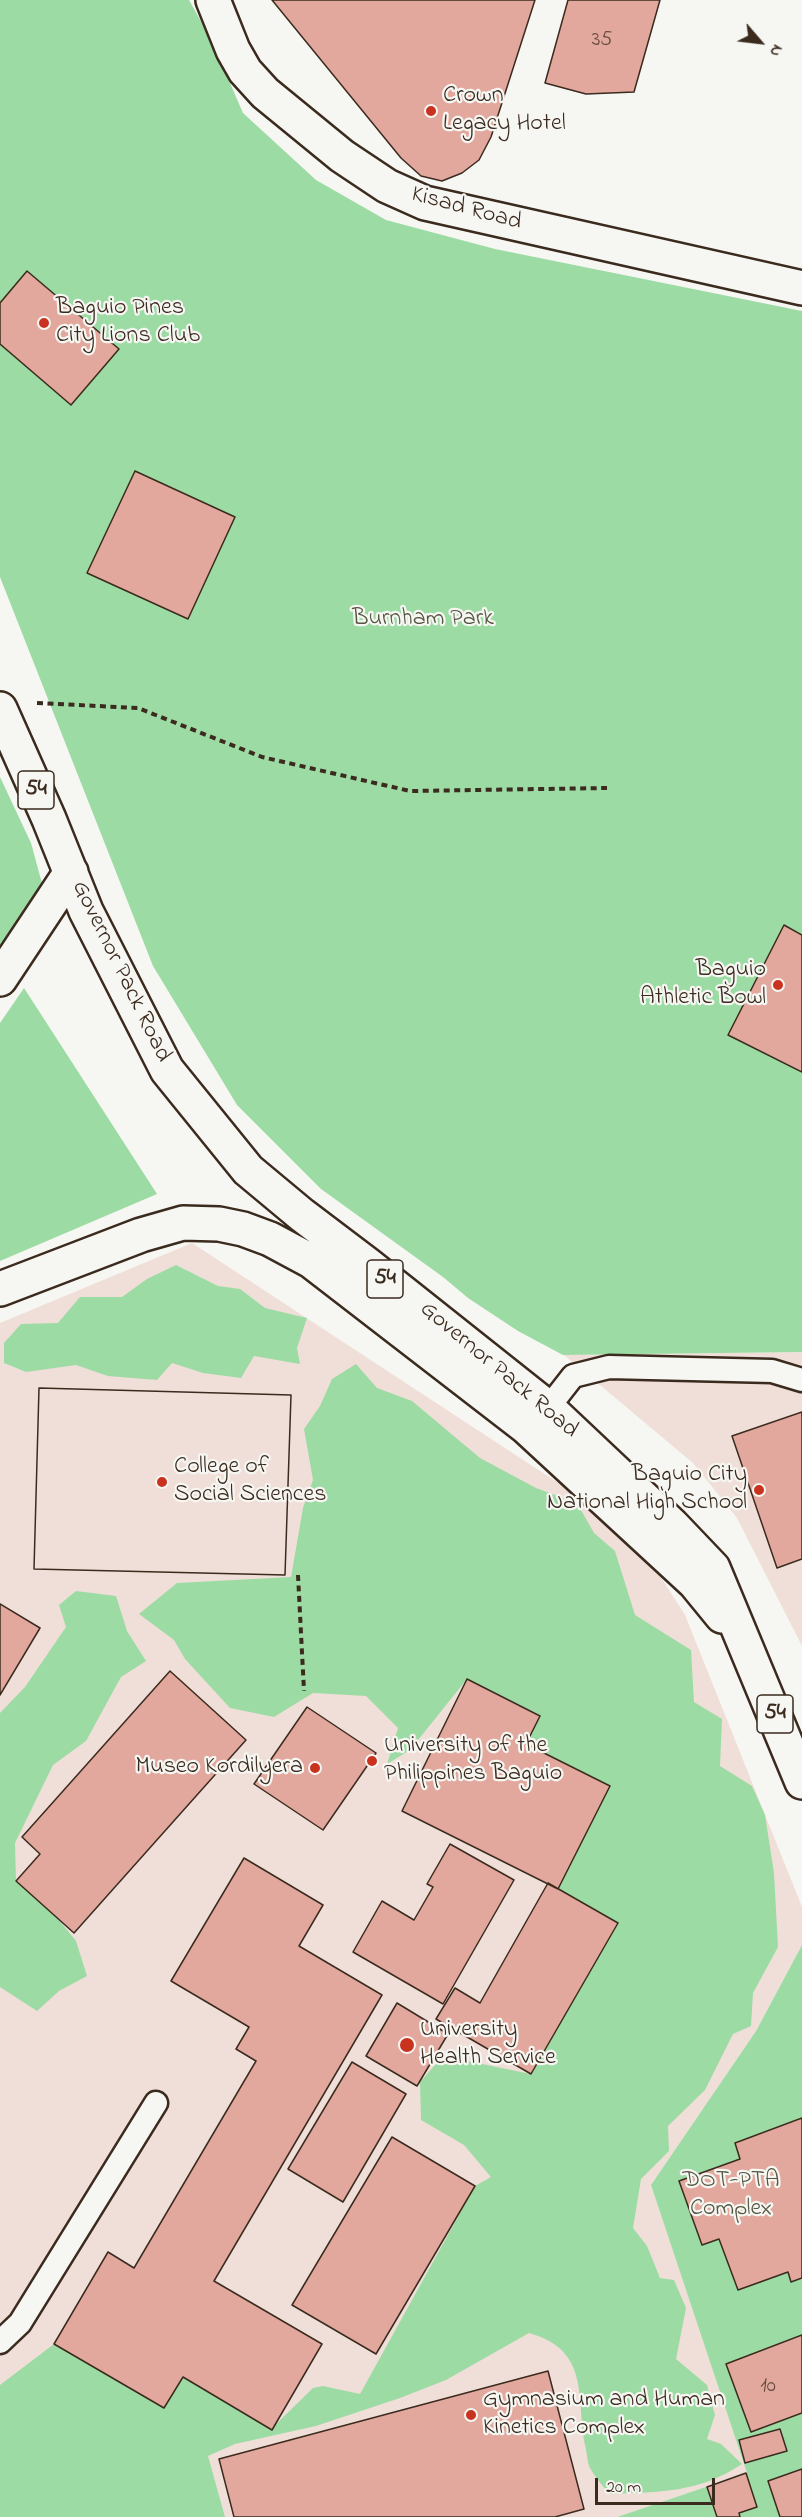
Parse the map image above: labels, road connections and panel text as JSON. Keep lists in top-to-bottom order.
{
  "streets": {
    "main road": ["Kisad Road", "54", "Governor Pack Road"]
  },
  "parks": ["Burnham Park", "DOT-PTA Complex"],
  "places": [
    "Crown Legacy Hotel",
    "Baguio Pines City Lions Club",
    "Baguio Athletic Bowl",
    "College of Social Sciences",
    "Baguio City National High School",
    "University of the Philippines Baguio",
    "Museo Kordilyera",
    "University Health Service",
    "Gymnasium and Human Kinetics Complex"
  ],
  "house_numbers": ["35", "10"],
  "scale_bar": "20 m",
  "north": "bottom right"
}
